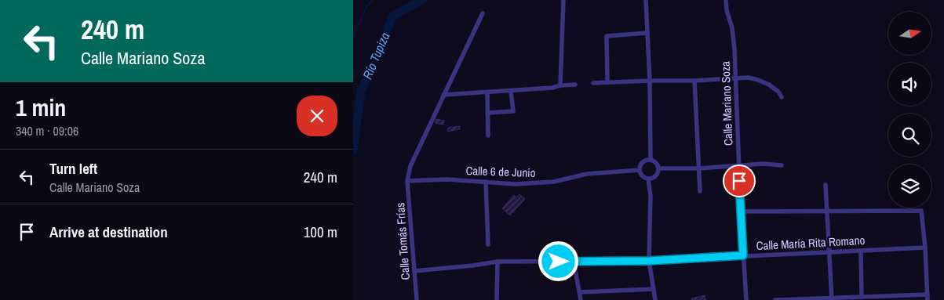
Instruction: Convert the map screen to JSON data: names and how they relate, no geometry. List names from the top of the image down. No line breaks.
{"streets":{"street":["Calle Mariano Soza","Calle 6 de Junio","Calle Tomás Frías","Calle María Rita Romano"]},"crossings":[["Calle Mariano Soza","Calle María Rita Romano"],["Calle 6 de Junio","Calle Tomás Frías"],["Calle Tomás Frías","Calle María Rita Romano"]],"water":["Río Tupiza"],"north":"right","page":{"turn":["240 m","Calle Mariano Soza"],"heading":["1 min","340 m · 09:06"],"list":[{"name":"Turn left","note":"Calle Mariano Soza","value":"240 m"},{"name":"Arrive at destination","value":"100 m"}]}}
